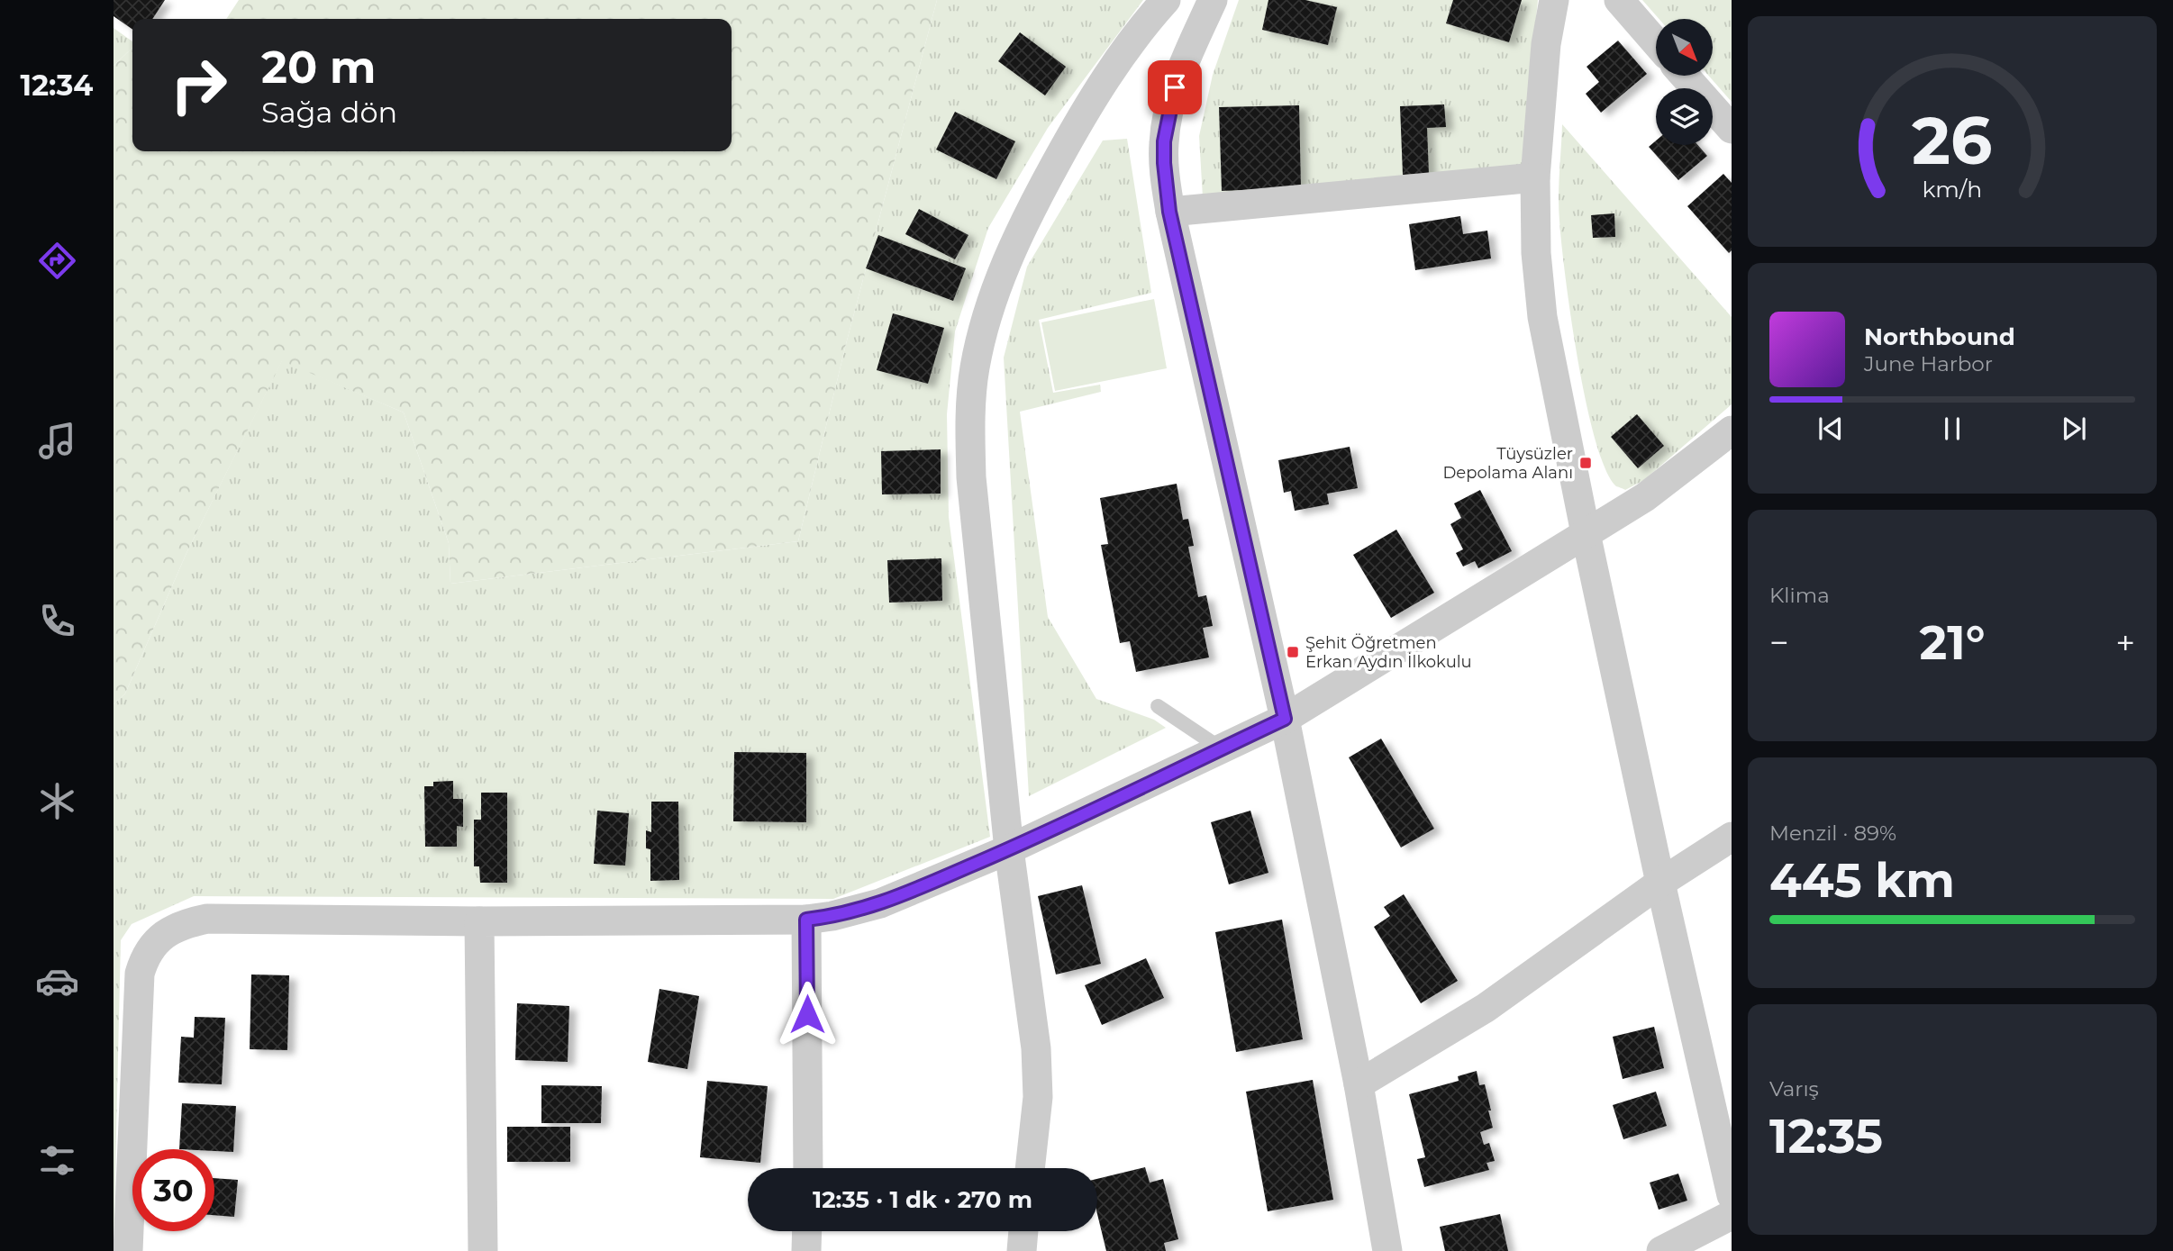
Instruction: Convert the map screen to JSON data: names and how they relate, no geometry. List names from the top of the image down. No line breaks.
{"places":{"transit":["Tüysüzler Depolama Alanı","Şehit Öğretmen Erkan Aydın İlkokulu"]},"north":"bottom right","page":{"tabs":"12:34","turn":["20 m","Sağa dön"],"song":["Northbound","June Harbor"],"tile":["Klima",["Menzil · 89%","445 km"],["Varış","12:35"]],"heat":["−","21°","+"],"limit":"30","trip":"12:35 · 1 dk · 270 m","gauge":["26","km/h"]}}
